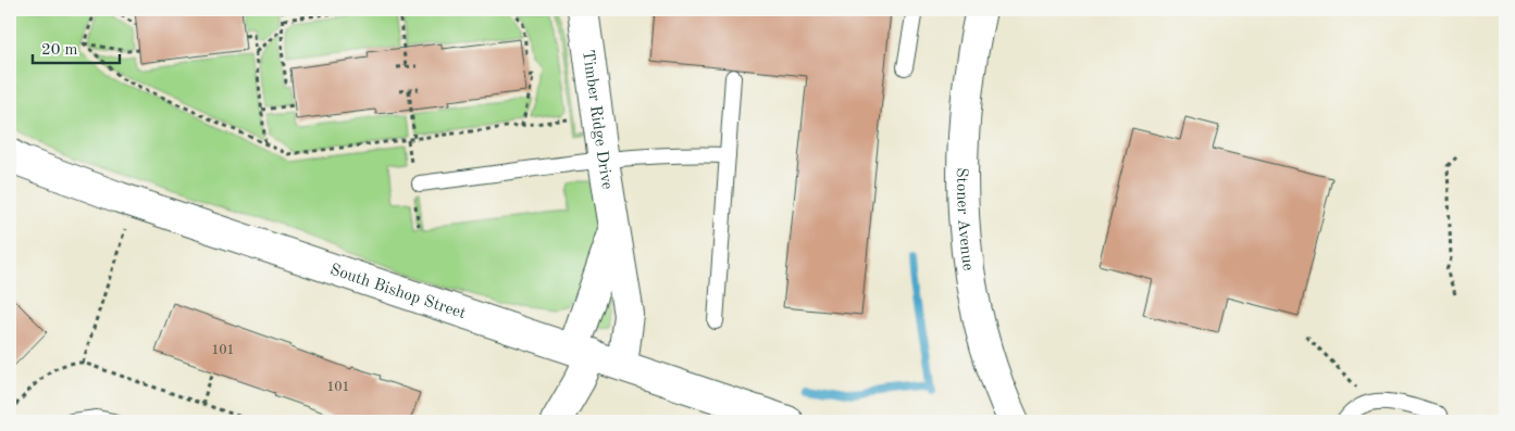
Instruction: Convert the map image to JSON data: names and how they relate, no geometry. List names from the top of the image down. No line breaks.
{"streets":{"street":["Timber Ridge Drive","Stoner Avenue","South Bishop Street"]},"crossings":[["Timber Ridge Drive","South Bishop Street"]],"house_numbers":["101","101"],"scale_bar":"20 m"}
